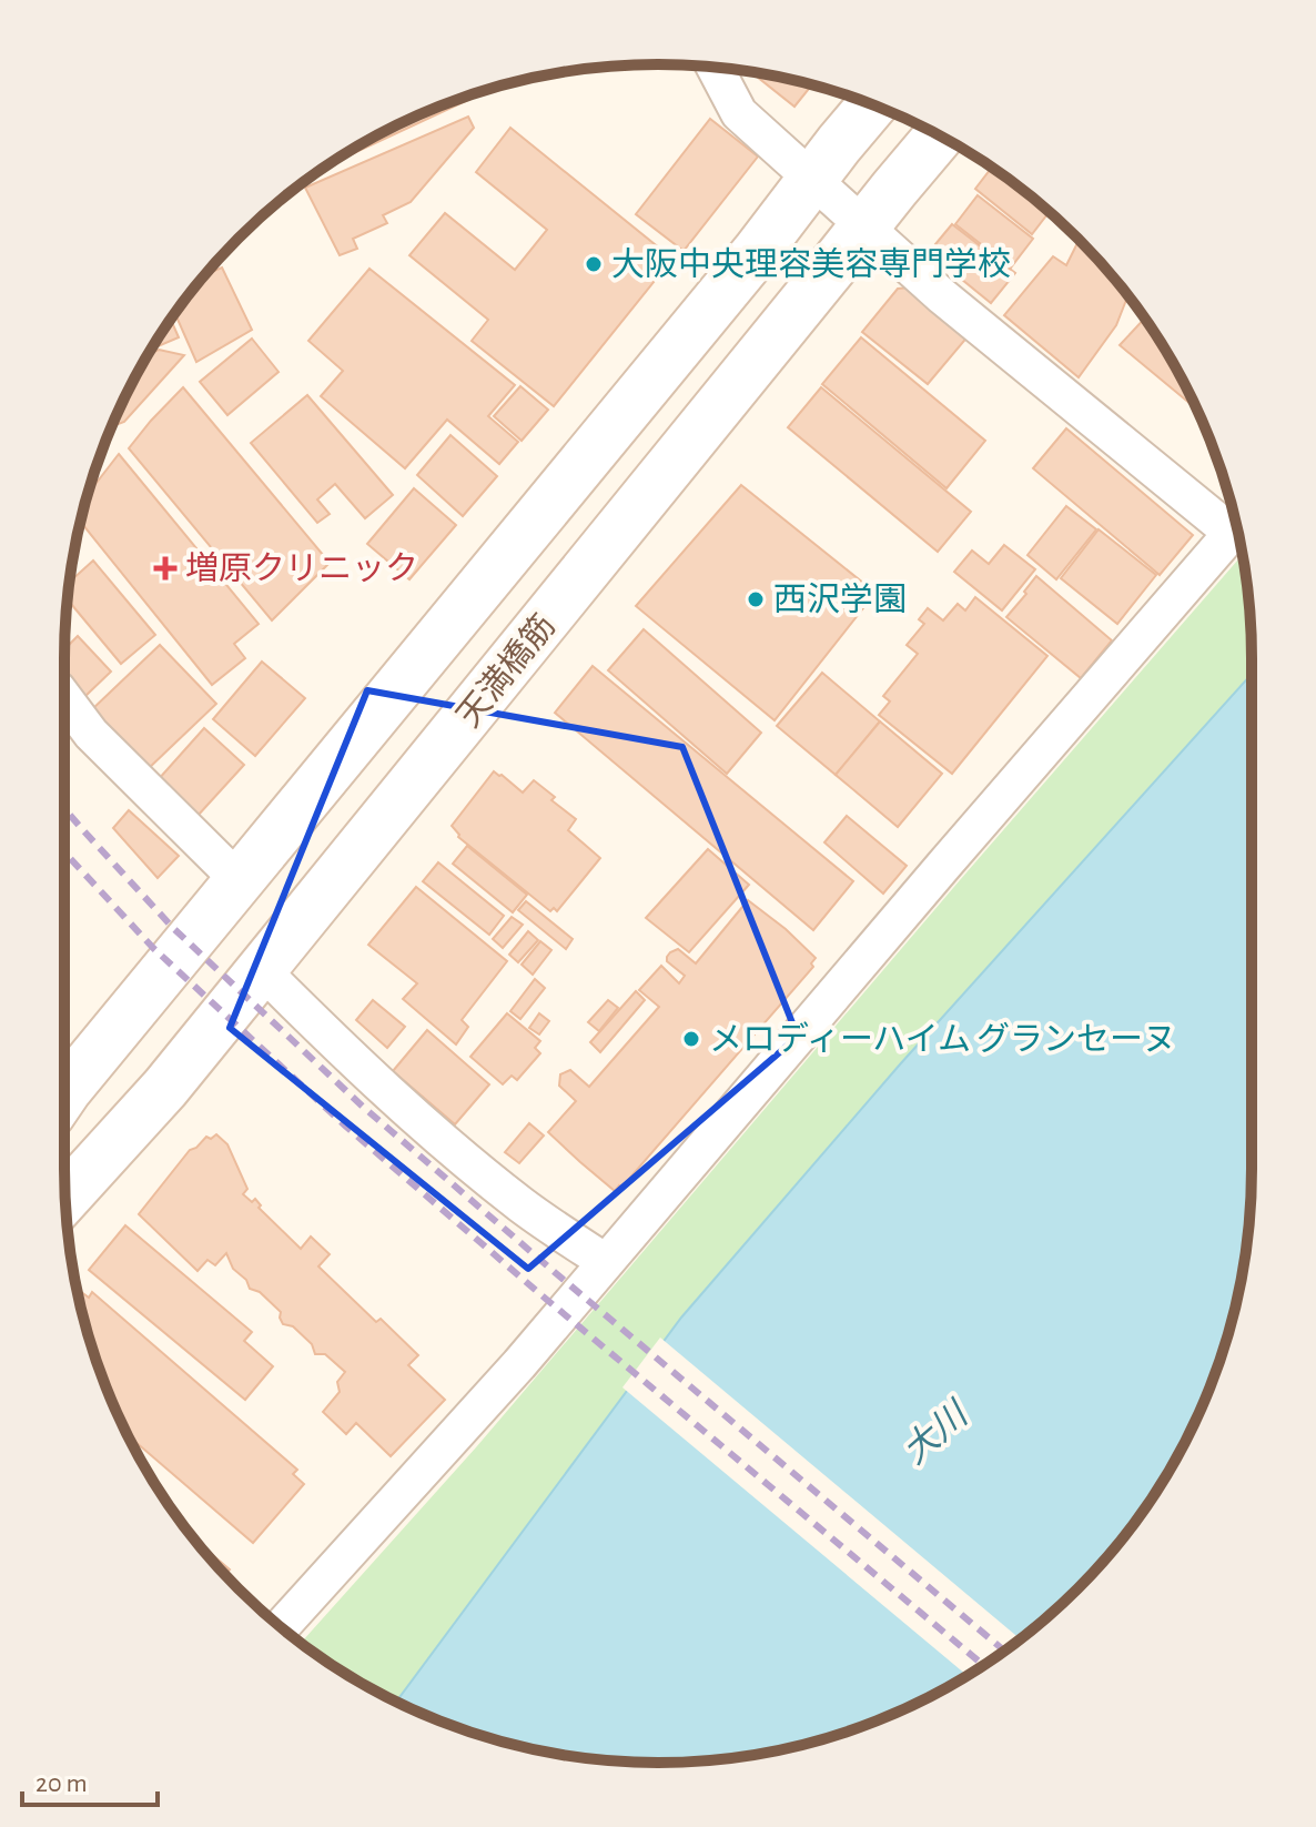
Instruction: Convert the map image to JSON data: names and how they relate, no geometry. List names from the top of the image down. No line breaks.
{"streets":{"street":["天満橋筋"]},"water":["大川"],"places":{"other":["大阪中央理容美容専門学校","西沢学園","メロディーハイム グランセーヌ"],"health":["増原クリニック"]},"scale_bar":"20 m"}
